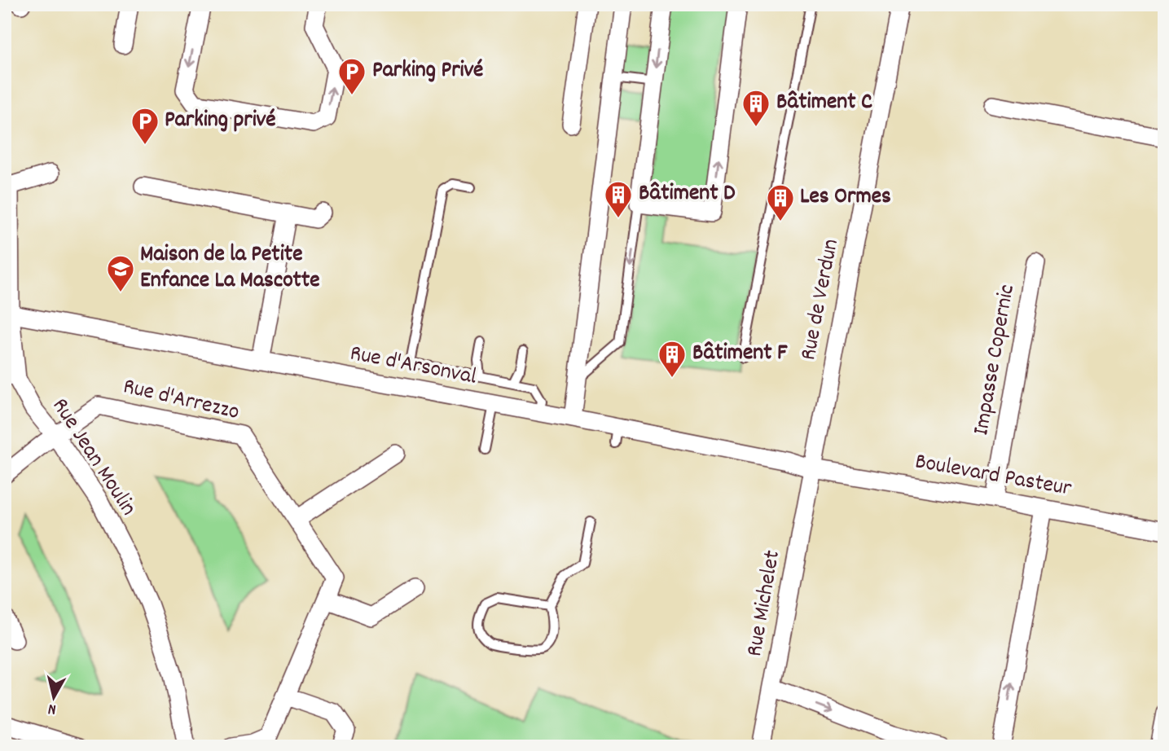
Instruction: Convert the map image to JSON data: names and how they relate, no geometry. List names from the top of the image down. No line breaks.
{"streets":{"street":["Rue de Verdun","Impasse Copernic","Rue d'Arsonval","Rue d'Arrezzo","Rue Jean Moulin","Boulevard Pasteur","Rue Michelet"]},"crossings":[["Rue de Verdun","Rue d'Arsonval"],["Rue de Verdun","Boulevard Pasteur"],["Rue de Verdun","Rue Michelet"],["Impasse Copernic","Boulevard Pasteur"],["Rue d'Arsonval","Rue Jean Moulin"],["Rue d'Arsonval","Boulevard Pasteur"],["Rue d'Arsonval","Rue Michelet"],["Rue d'Arrezzo","Rue Jean Moulin"],["Boulevard Pasteur","Rue Michelet"]],"places":{"parking":["Parking Privé","Parking privé"],"building":["Bâtiment C","Bâtiment D","Les Ormes","Bâtiment F"],"school or university":["Maison de la Petite Enfance La Mascotte"]},"north":"bottom"}
